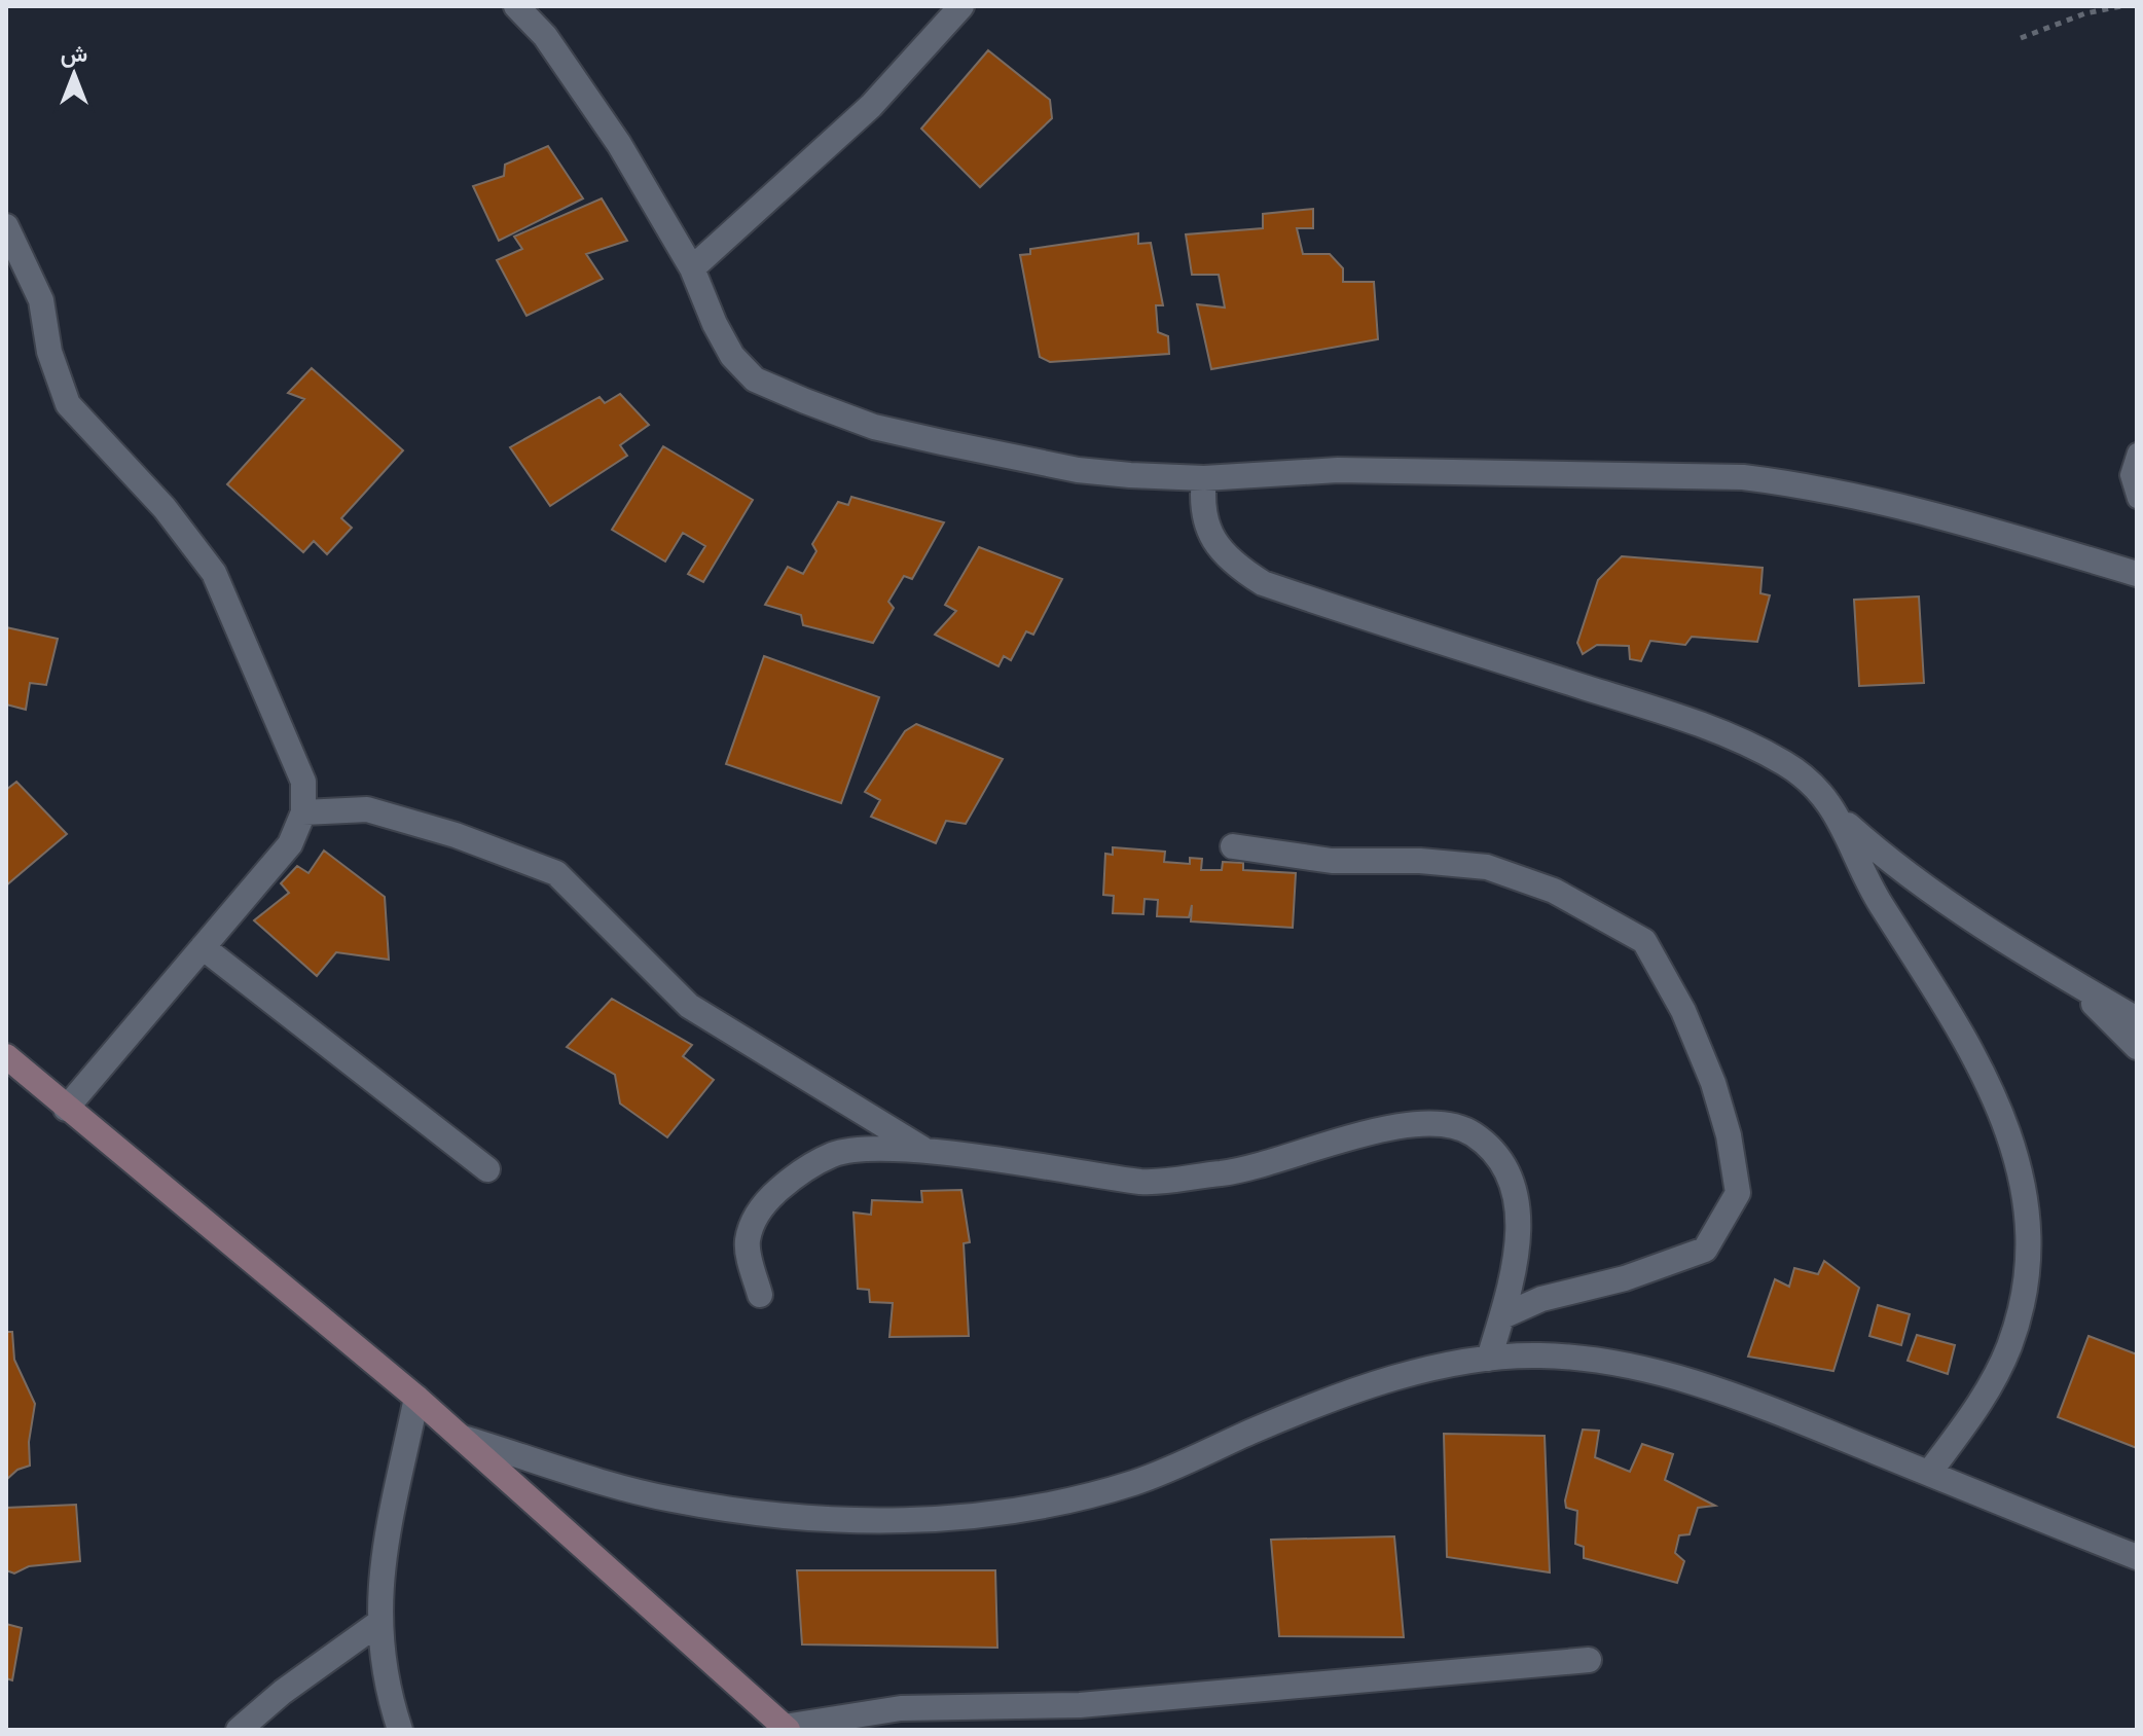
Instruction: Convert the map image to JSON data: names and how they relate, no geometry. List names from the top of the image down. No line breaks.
{"north":"top"}
